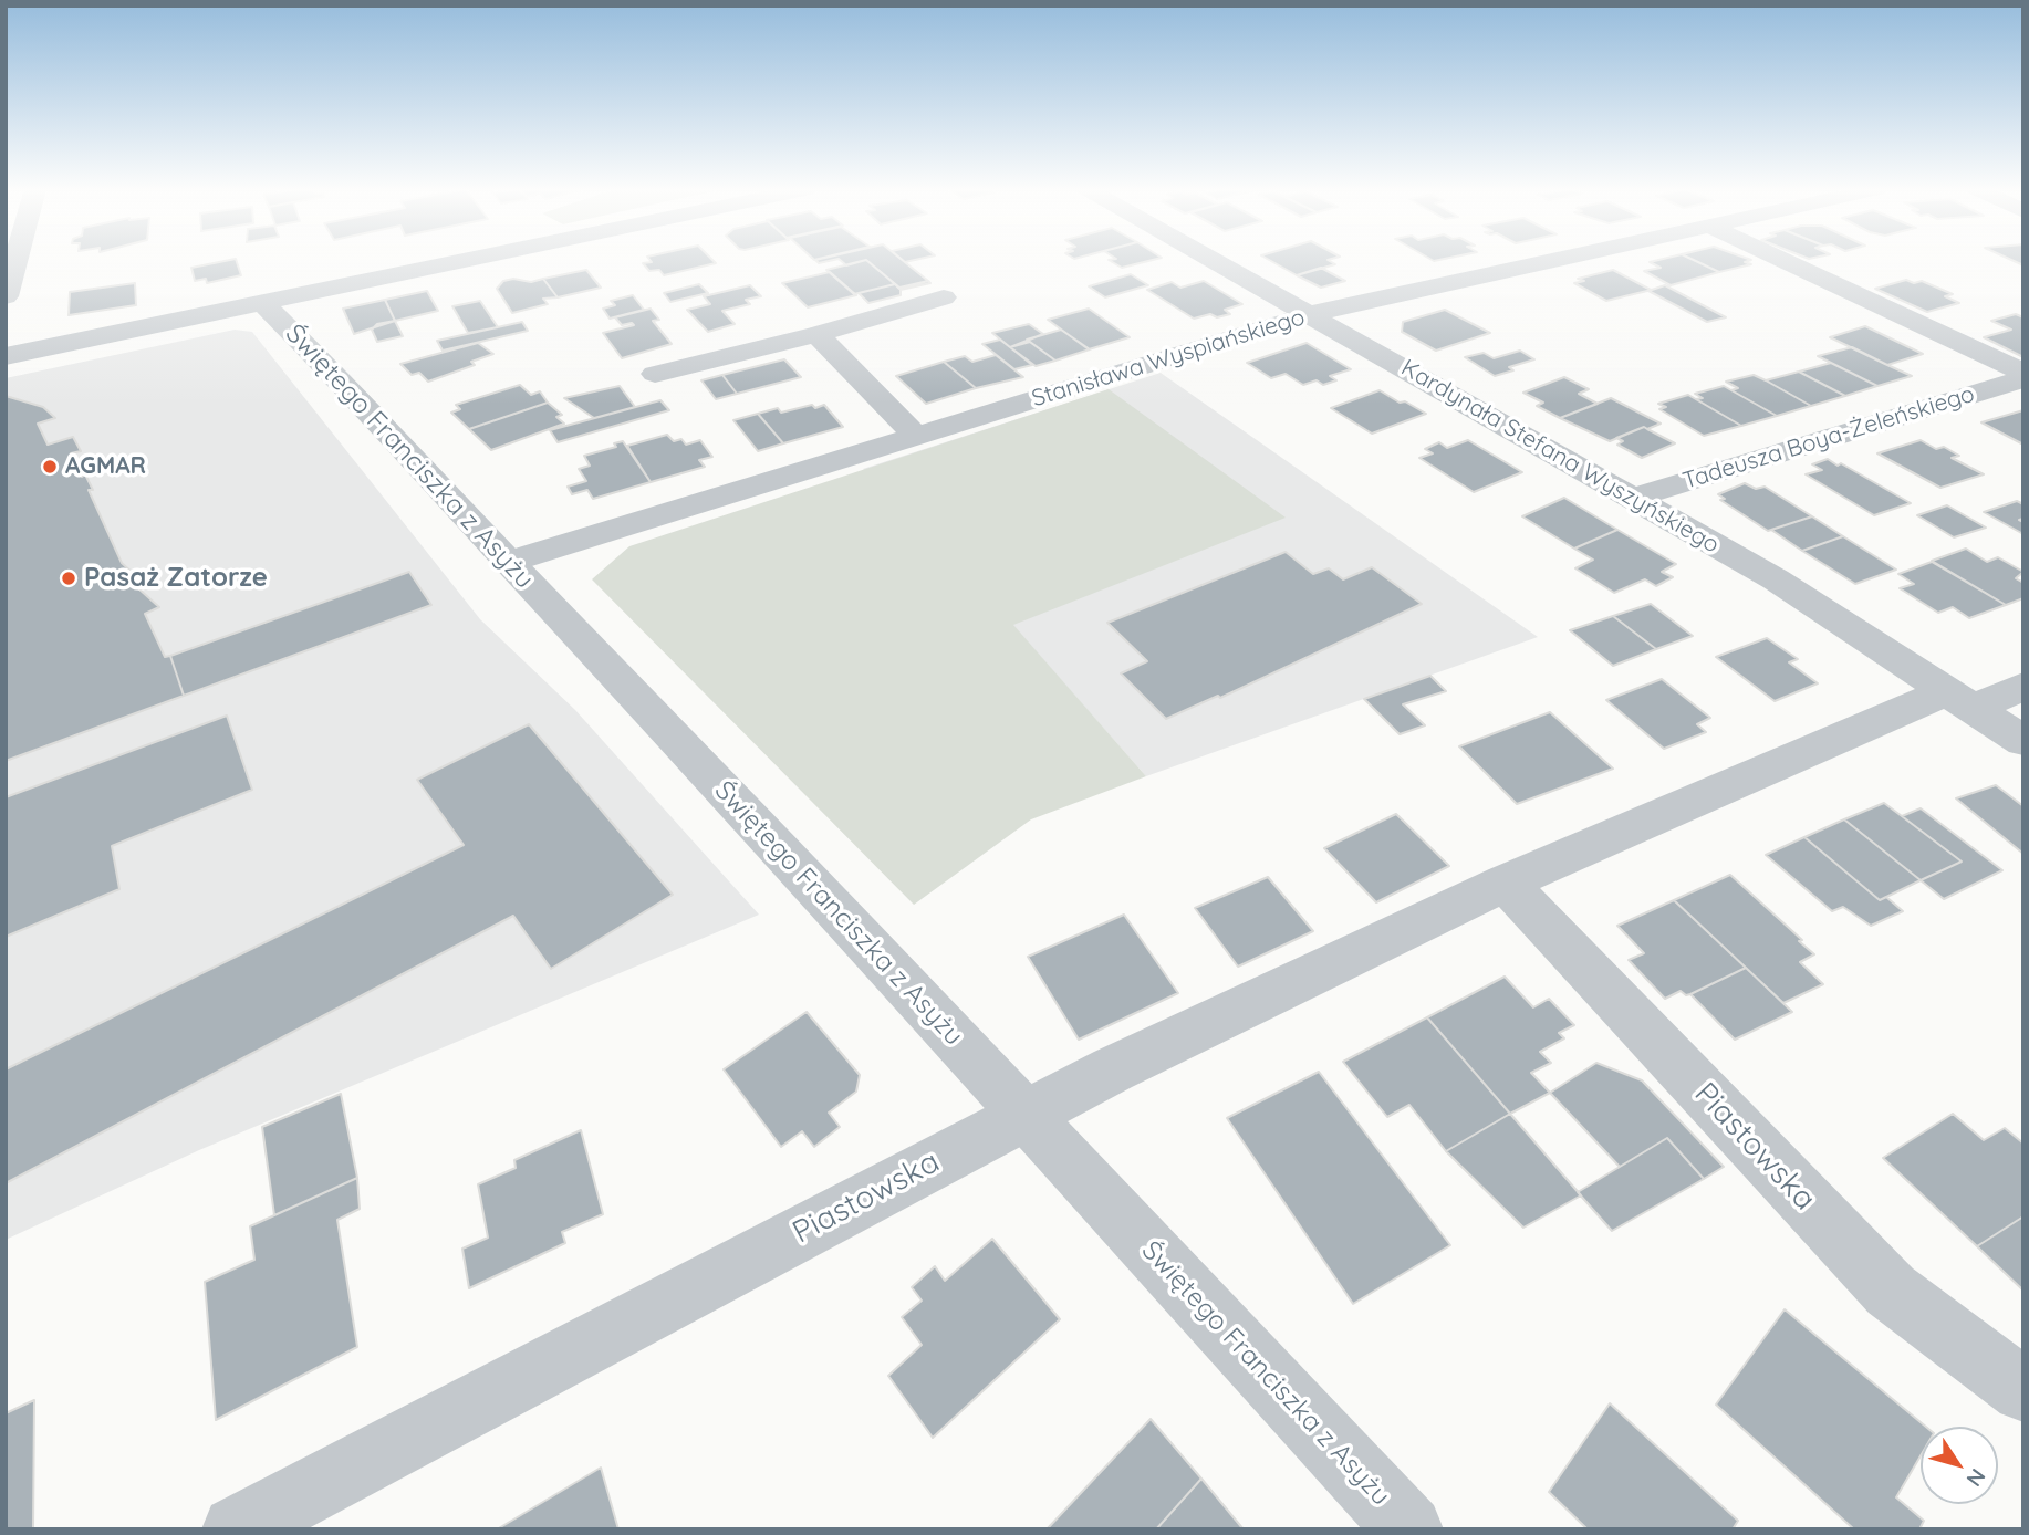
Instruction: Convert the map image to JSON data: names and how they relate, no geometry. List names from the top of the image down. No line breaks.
{"streets":{"street":["Stanisława Wyspiańskiego","Tadeusza Boya-Żeleńskiego","Świętego Franciszka z Asyżu","Kardynała Stefana Wyszyńskiego","Piastowska"]},"crossings":[["Stanisława Wyspiańskiego","Świętego Franciszka z Asyżu"],["Stanisława Wyspiańskiego","Kardynała Stefana Wyszyńskiego"],["Tadeusza Boya-Żeleńskiego","Kardynała Stefana Wyszyńskiego"],["Świętego Franciszka z Asyżu","Piastowska"],["Kardynała Stefana Wyszyńskiego","Piastowska"]],"places":["AGMAR","Pasaż Zatorze"],"north":"bottom right"}
